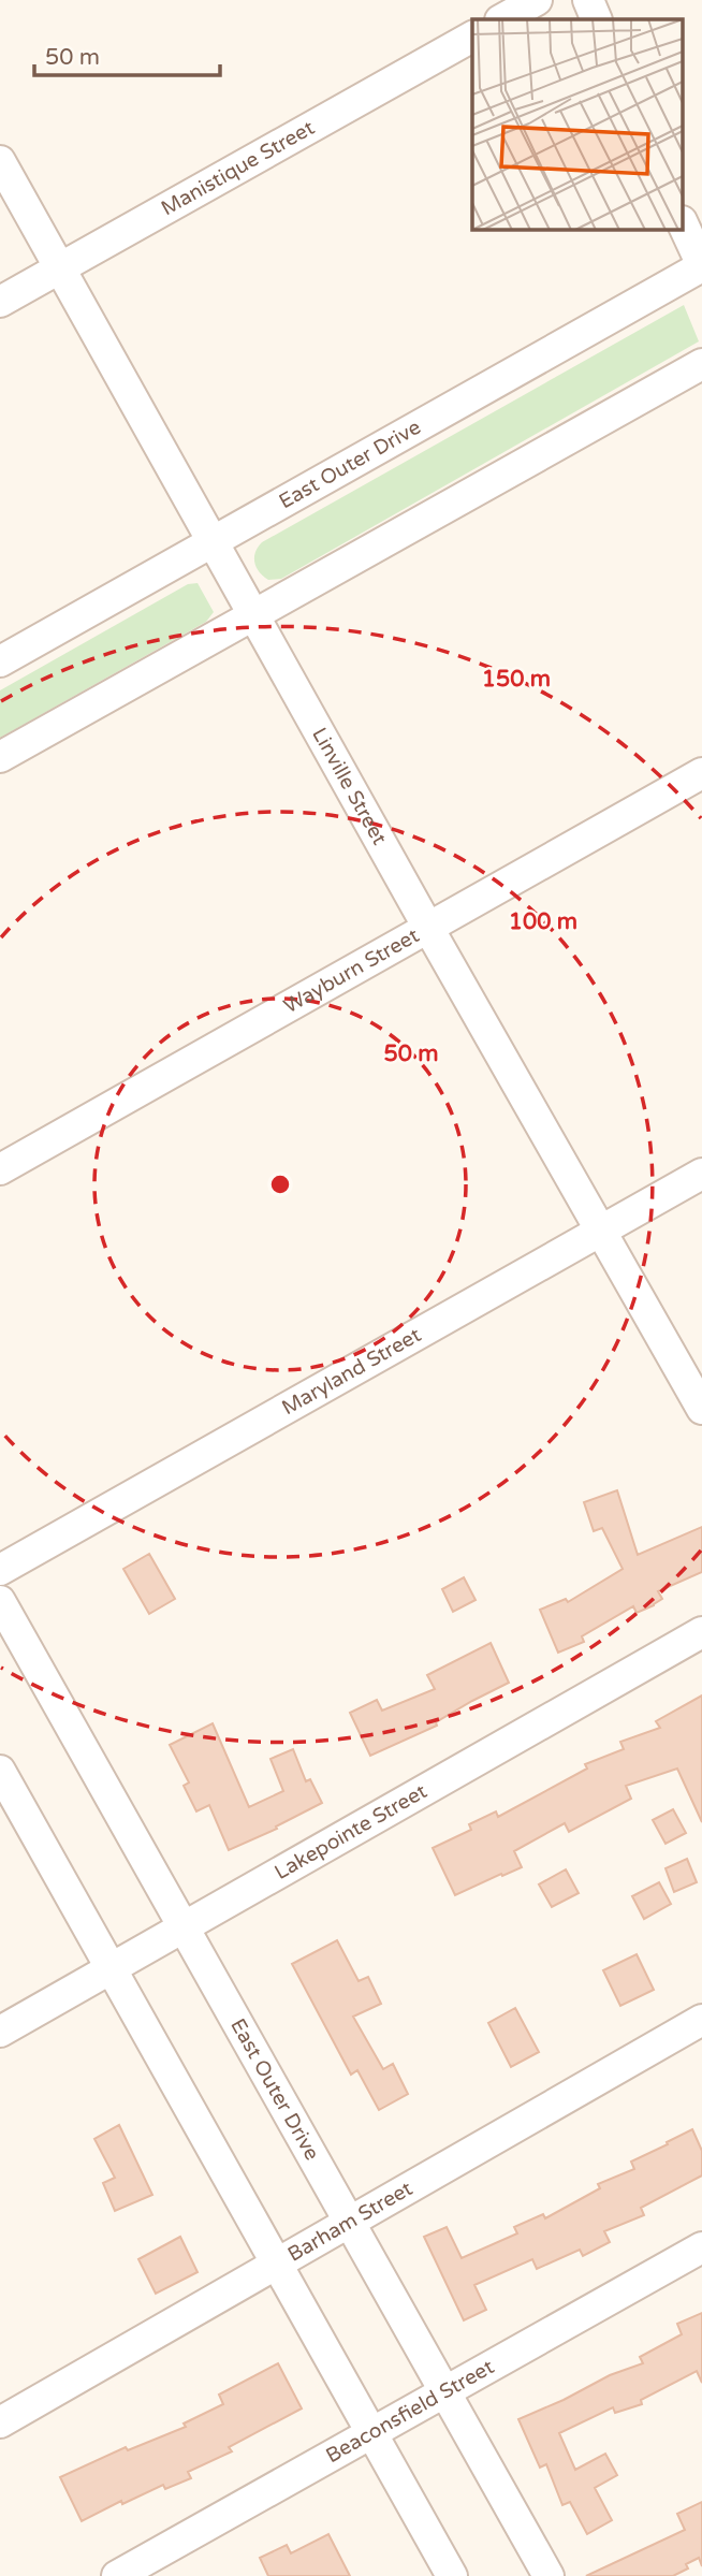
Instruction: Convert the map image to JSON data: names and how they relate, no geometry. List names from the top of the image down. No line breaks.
{"streets":{"street":["Manistique Street","East Outer Drive","Linville Street","Wayburn Street","Maryland Street","Lakepointe Street","Barham Street","Beaconsfield Street"]},"crossings":[["Manistique Street","Linville Street"],["East Outer Drive","Linville Street"],["East Outer Drive","Lakepointe Street"],["East Outer Drive","Barham Street"],["East Outer Drive","Beaconsfield Street"],["Linville Street","Wayburn Street"],["Linville Street","Maryland Street"]],"scale_bar":"50 m","rings":["150 m","100 m","50 m"]}
